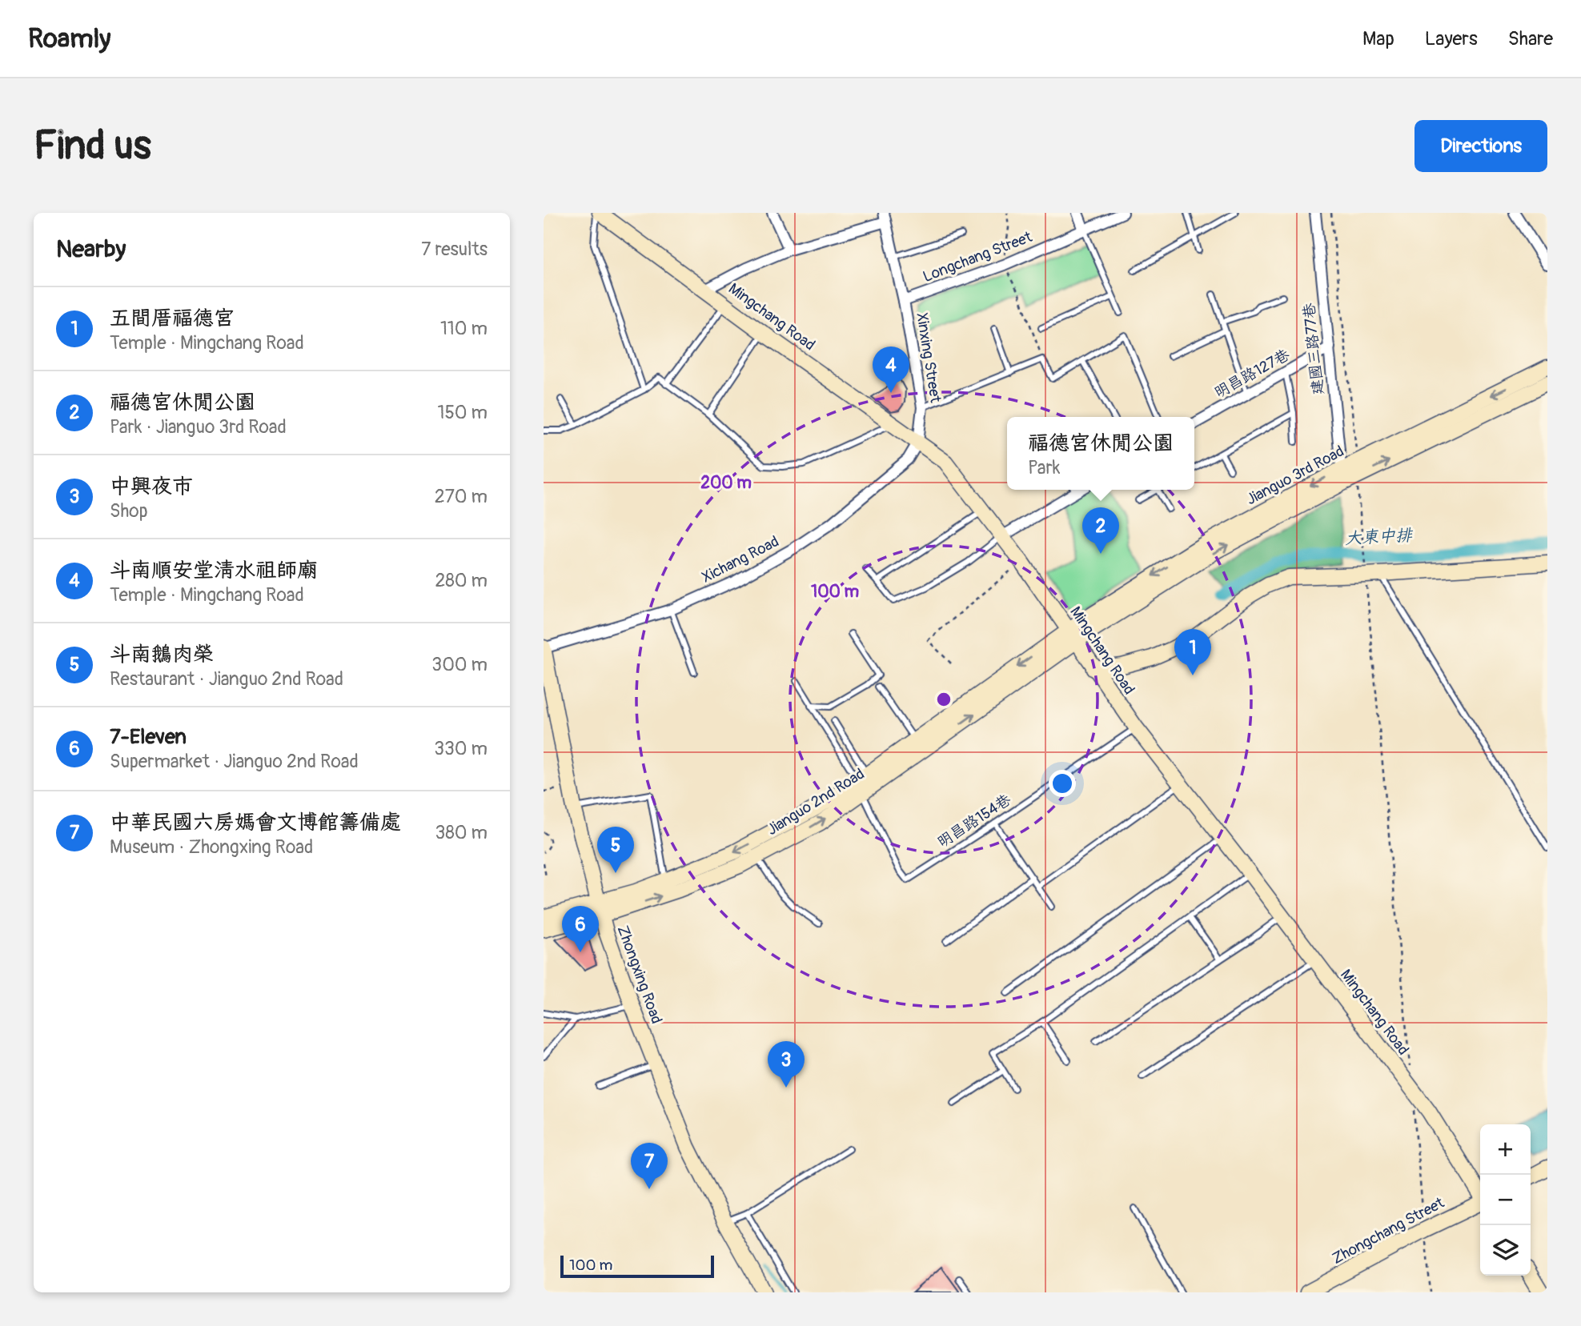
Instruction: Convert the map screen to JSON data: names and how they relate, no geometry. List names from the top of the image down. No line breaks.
{"streets":{"street":["Longchang Street","Mingchang Road","建國三路77巷","Xinxing Street","明昌路127巷","Jianguo 3rd Road","Xichang Road","Jianguo 2nd Road","Zhongxing Road","Zhongchang Street"],"lane":["明昌路154巷"]},"crossings":[["Longchang Street","Xinxing Street"],["Mingchang Road","Xinxing Street"],["Mingchang Road","Jianguo 3rd Road"],["Mingchang Road","Xichang Road"],["Mingchang Road","Jianguo 2nd Road"],["Mingchang Road","明昌路154巷"],["建國三路77巷","明昌路127巷"],["建國三路77巷","Jianguo 3rd Road"],["Xinxing Street","Xichang Road"],["Jianguo 3rd Road","Jianguo 2nd Road"],["Xichang Road","Zhongxing Road"],["Jianguo 2nd Road","明昌路154巷"],["Jianguo 2nd Road","Zhongxing Road"]],"water":["大東中排"],"scale_bar":"100 m","page":{"header":"Roamly","nav":["Map","Layers","Share"],"buttons":"Directions","title":"Find us","heading":["Nearby","7 results"],"list":[{"mark":"1","name":"五間厝福德宮","note":"Temple · Mingchang Road","value":"110 m"},{"mark":"2","name":"福德宮休閒公園","note":"Park · Jianguo 3rd Road","value":"150 m"},{"mark":"3","name":"中興夜市","note":"Shop","value":"270 m"},{"mark":"4","name":"斗南順安堂清水祖師廟","note":"Temple · Mingchang Road","value":"280 m"},{"mark":"5","name":"斗南鵝肉榮","note":"Restaurant · Jianguo 2nd Road","value":"300 m"},{"mark":"6","name":"7-Eleven","note":"Supermarket · Jianguo 2nd Road","value":"330 m"},{"mark":"7","name":"中華民國六房媽會文博館籌備處","note":"Museum · Zhongxing Road","value":"380 m"}],"pins":["4","2","1","5","6","3","7"],"popup":["福德宮休閒公園","Park"],"map_buttons":["+","−"],"scale":"100 m"},"rings":["200 m","100 m"]}
